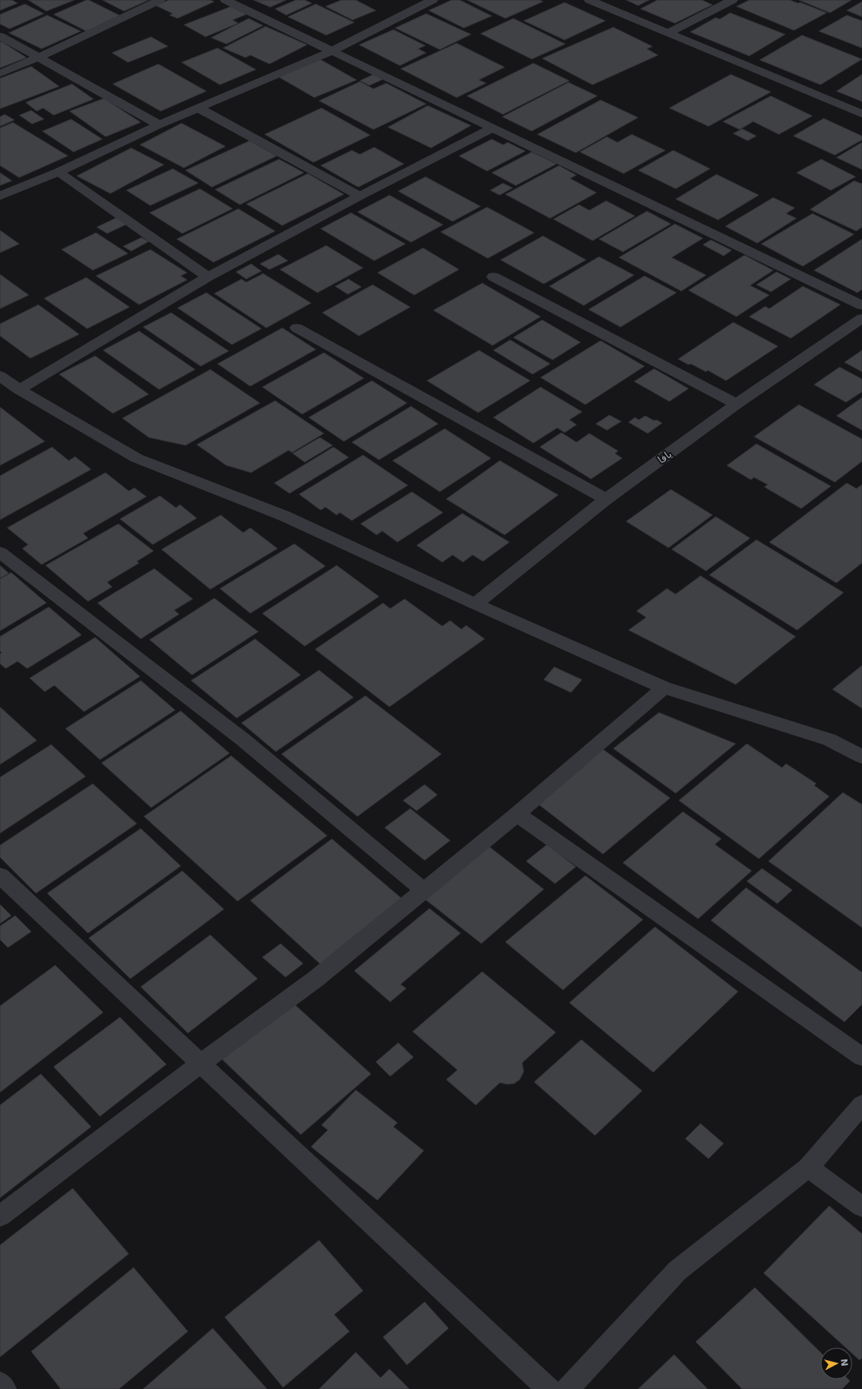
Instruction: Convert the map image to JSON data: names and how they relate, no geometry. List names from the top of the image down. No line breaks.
{"streets":{"street":["يافا"]},"north":"right"}
